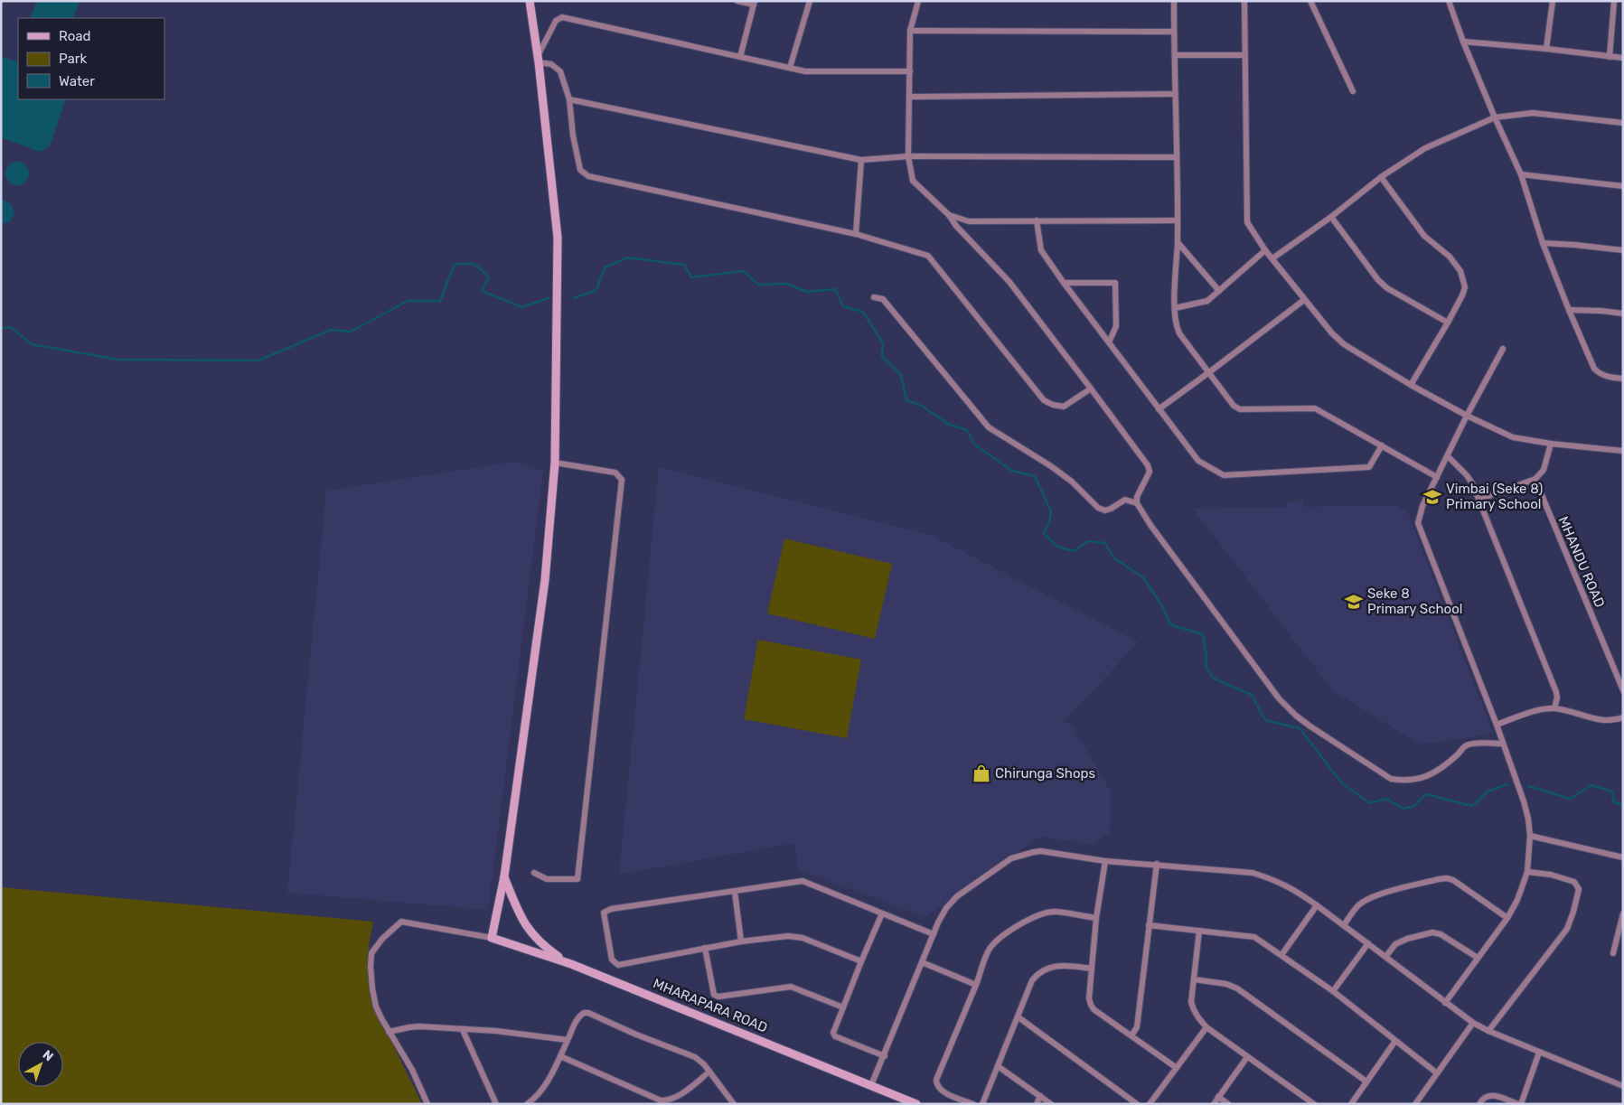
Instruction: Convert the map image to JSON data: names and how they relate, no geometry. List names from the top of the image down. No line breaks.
{"streets":{"main road":["MHARAPARA ROAD"],"street":["MHANDU ROAD"]},"places":{"school or university":["Vimbai (Seke 8) Primary School","Seke 8 Primary School"],"shop":["Chirunga Shops"]},"legend":["Road","Park","Water"],"north":"top right"}
